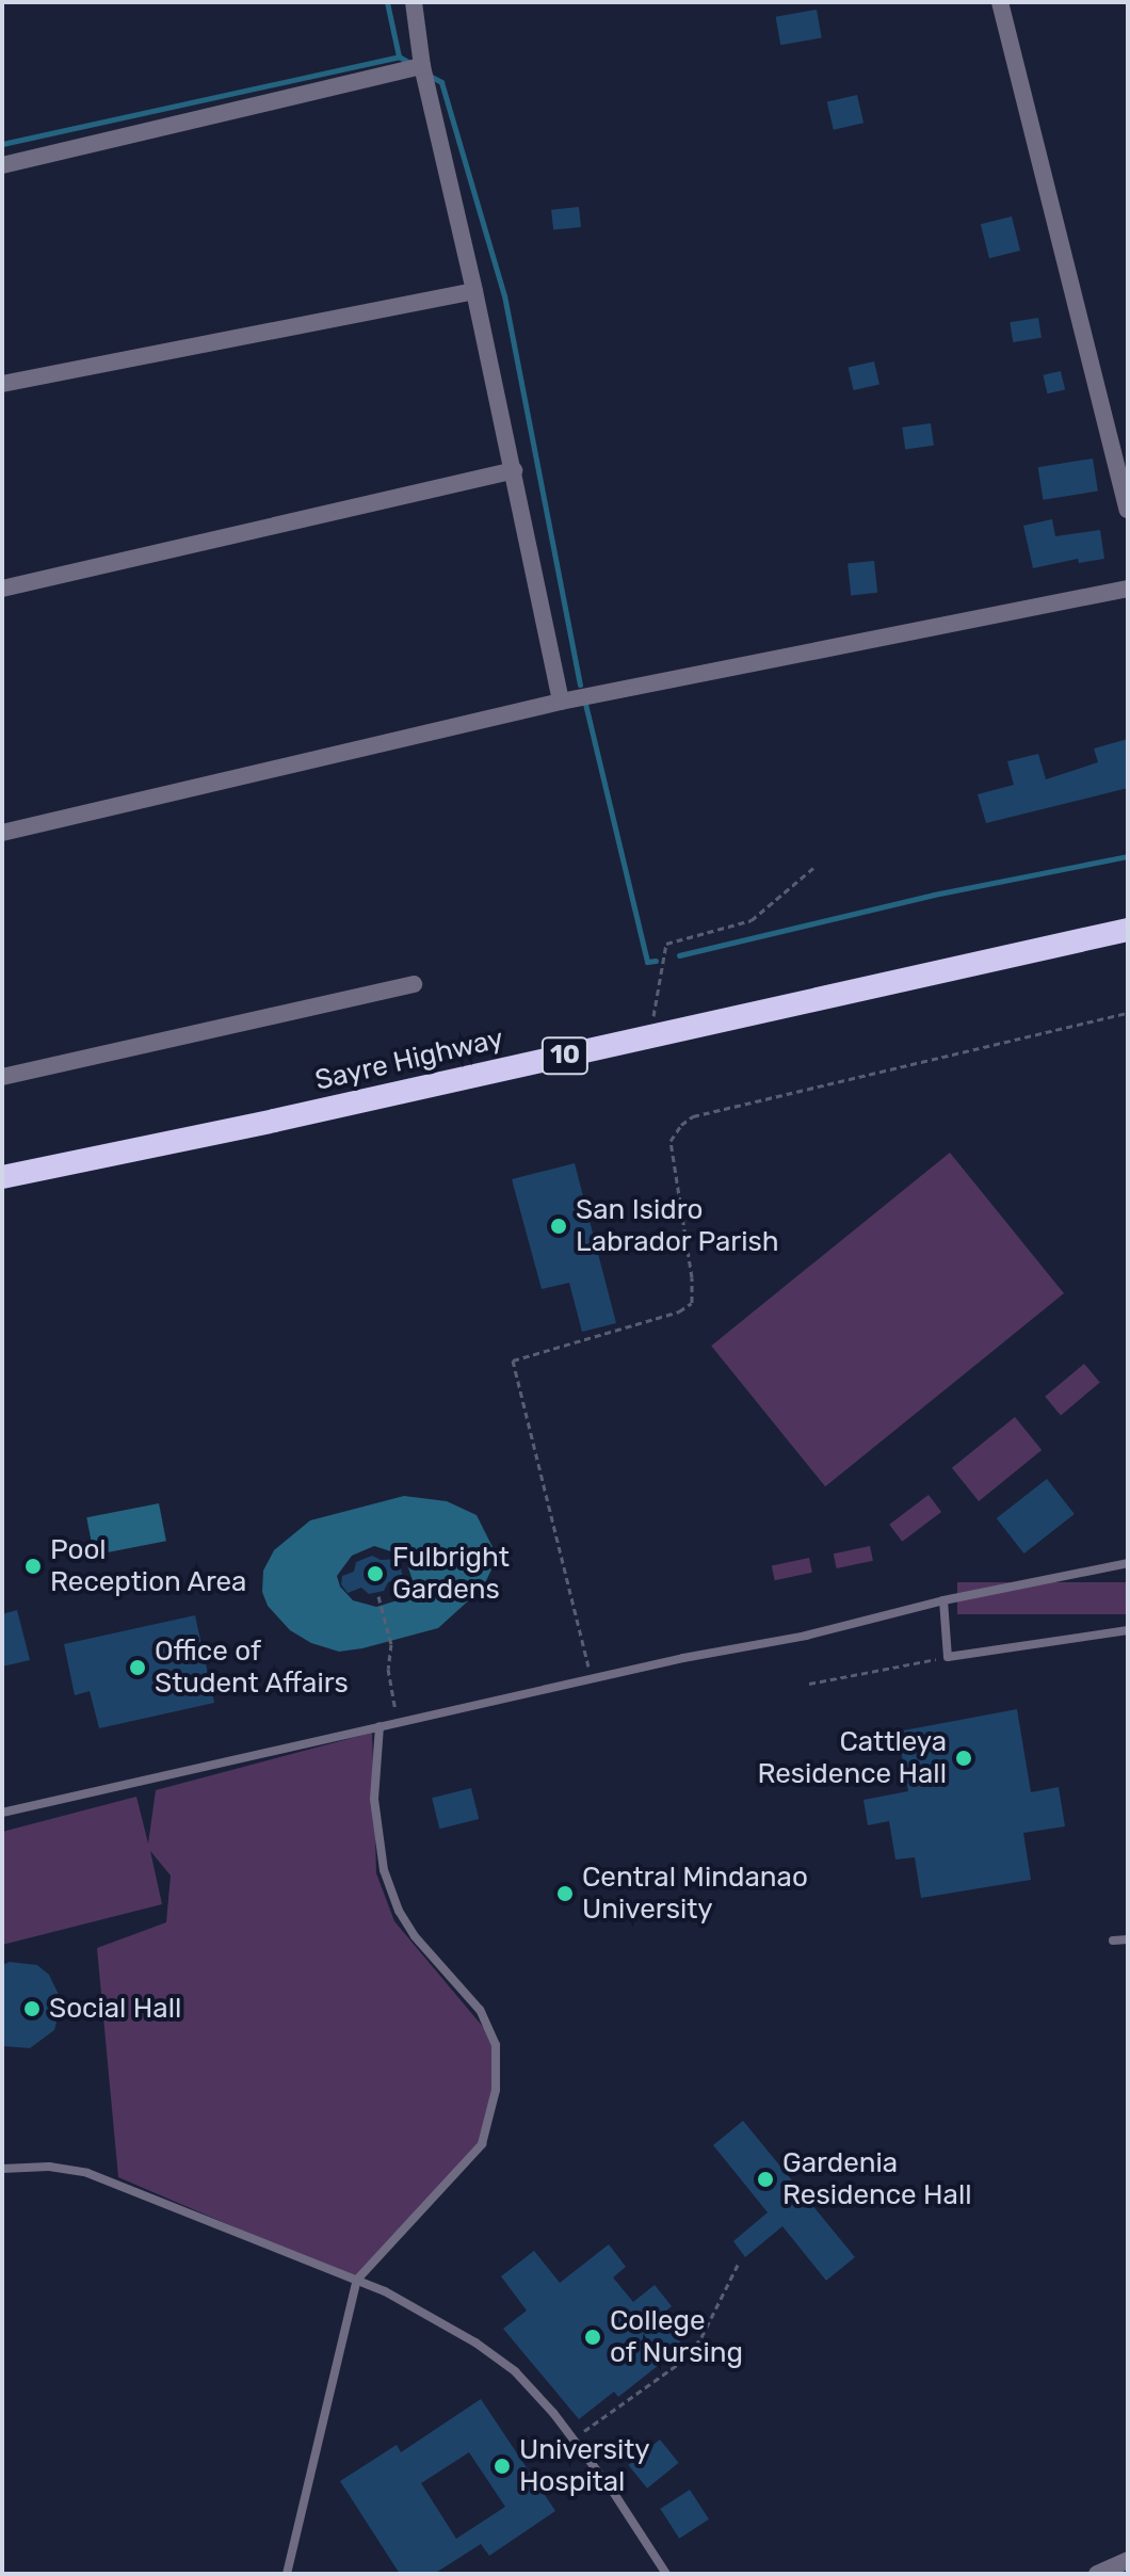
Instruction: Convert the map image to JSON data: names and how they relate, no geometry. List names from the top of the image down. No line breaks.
{"streets":{"highway":["10","Sayre Highway"]},"places":["San Isidro Labrador Parish","Pool Reception Area","Fulbright Gardens","Office of Student Affairs","Cattleya Residence Hall","Central Mindanao University","Social Hall","Gardenia Residence Hall","College of Nursing","University Hospital"]}
